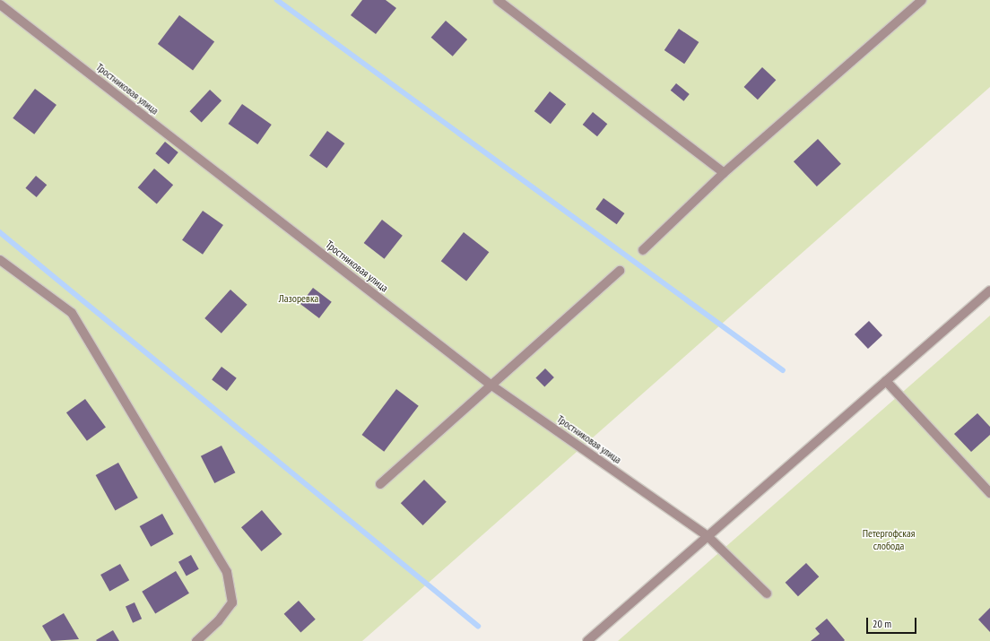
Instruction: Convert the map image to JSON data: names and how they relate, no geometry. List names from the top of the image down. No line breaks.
{"streets":{"street":["Тростниковая улица"]},"parks":["Лазоревка","Петергофская слобода"],"scale_bar":"20 m"}
